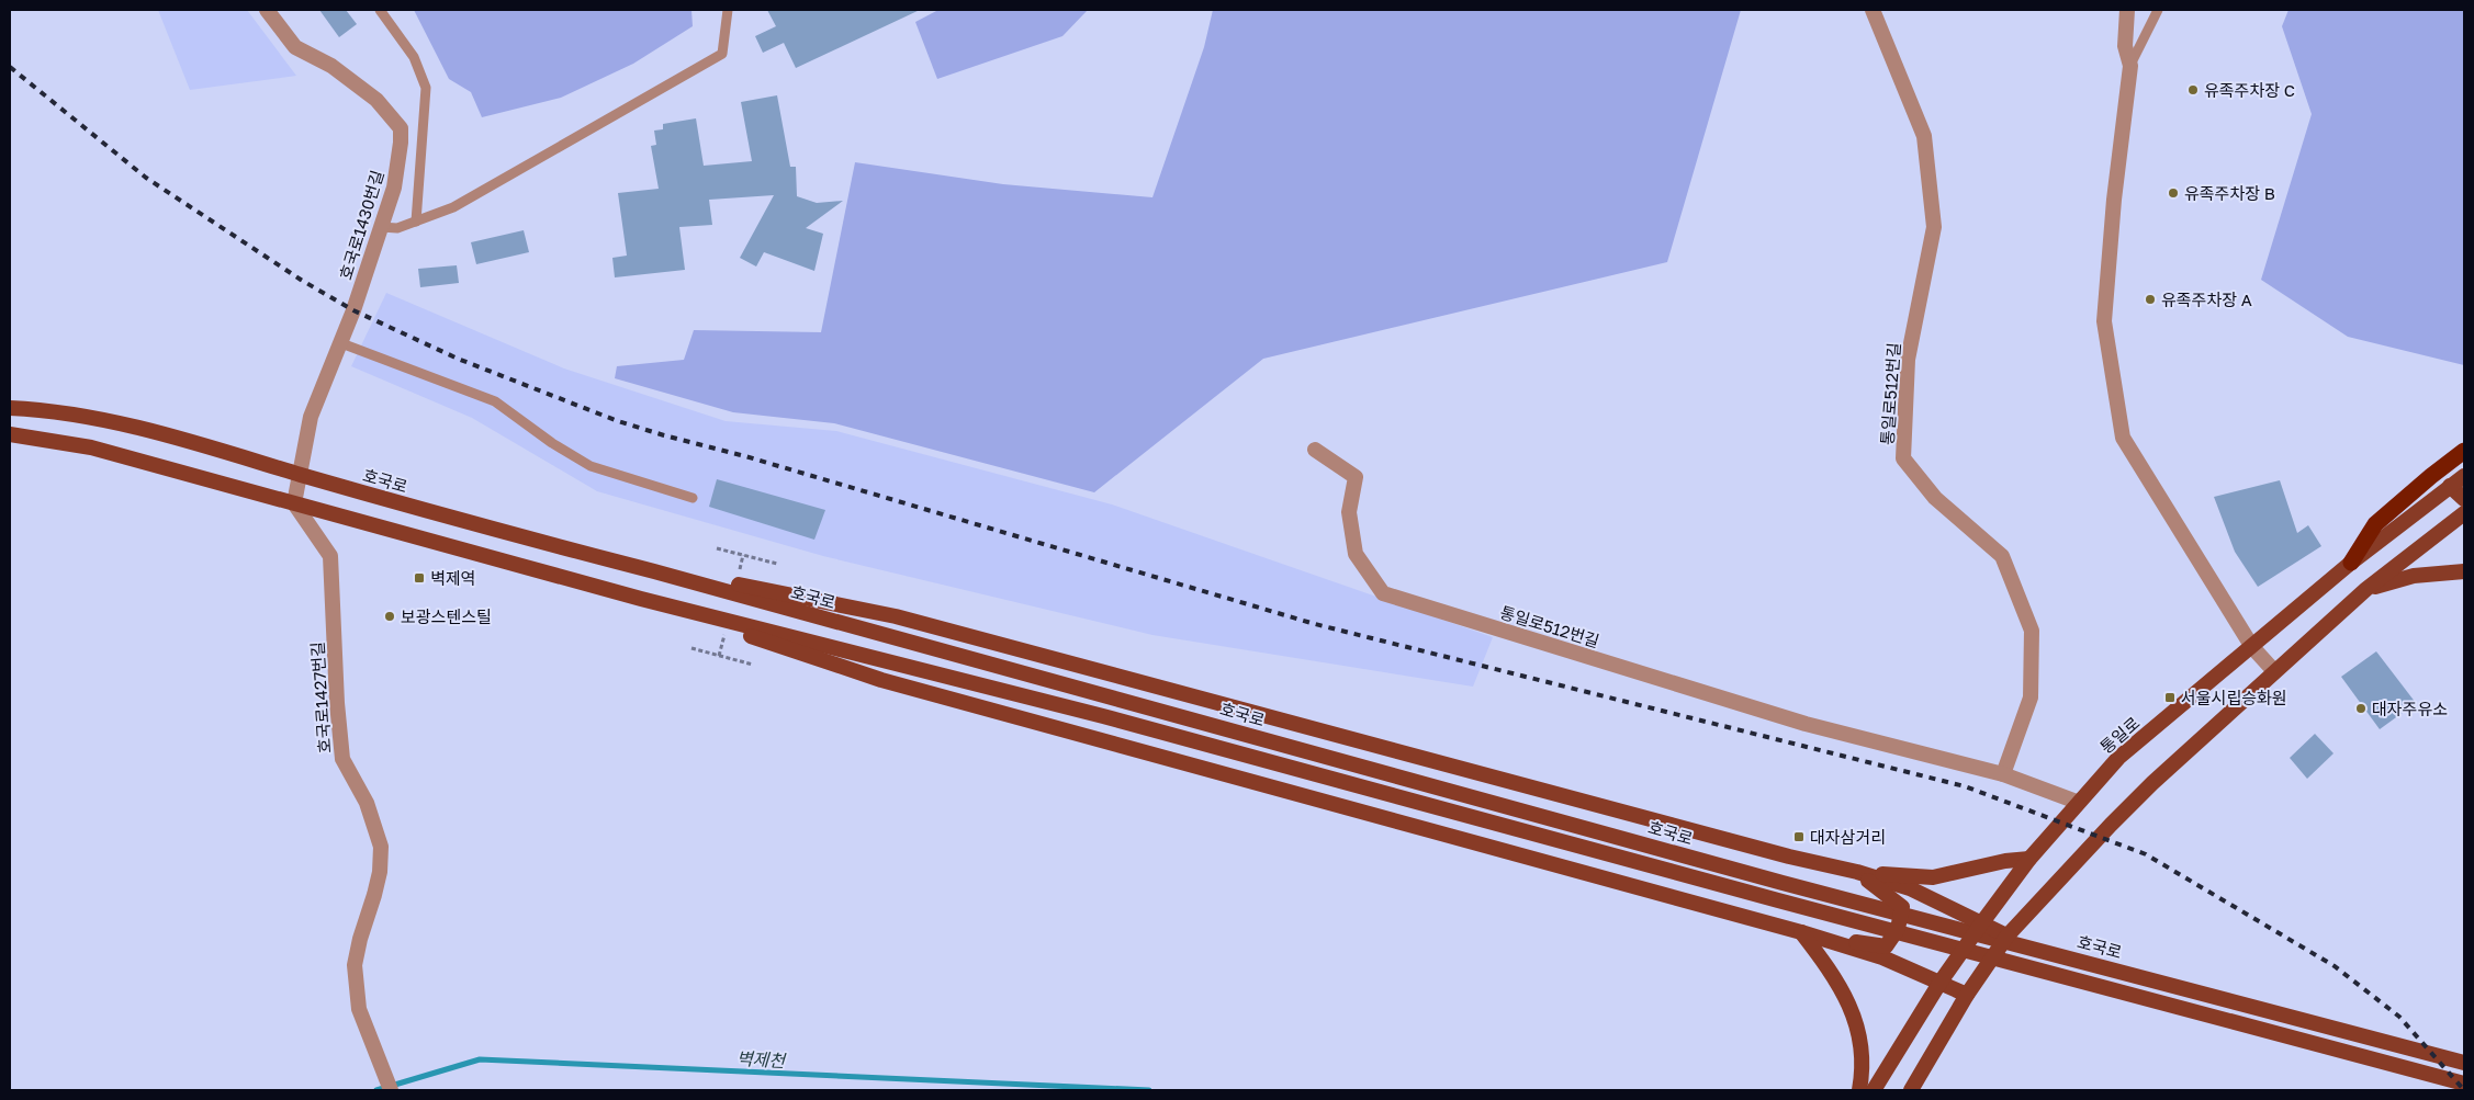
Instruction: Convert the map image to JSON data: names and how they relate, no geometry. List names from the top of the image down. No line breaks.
{"streets":{"main road":["호국로","통일로"],"street":["호국로1430번길","통일로512번길","호국로1427번길"]},"crossings":[["호국로1430번길","호국로"],["호국로1430번길","호국로1427번길"],["통일로512번길","통일로"]],"water":["벽제천"],"places":{"other":["유족주차장 C","유족주차장 B","유족주차장 A","보광스텐스틸","대자주유소"],"transit":["벽제역","서울시립승화원","대자삼거리"]}}
